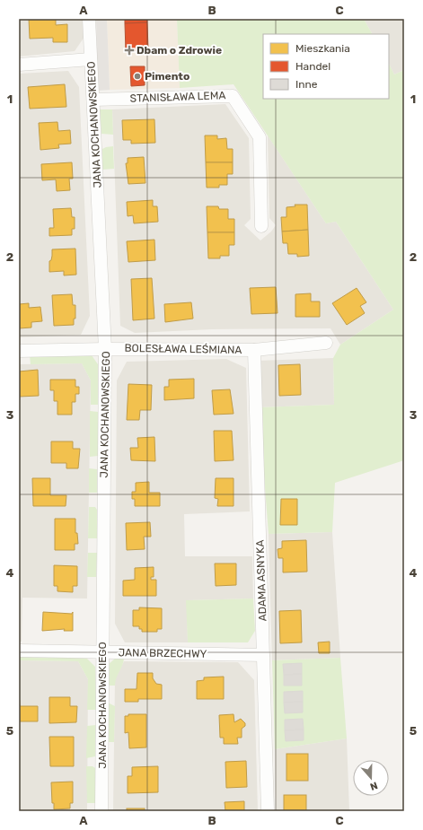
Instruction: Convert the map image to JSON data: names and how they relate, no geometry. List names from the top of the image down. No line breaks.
{"streets":{"street":["STANISŁAWA LEMA","JANA KOCHANOWSKIEGO","BOLESŁAWA LEŚMIANA","ADAMA ASNYKA","JANA BRZECHWY"]},"crossings":[["STANISŁAWA LEMA","JANA KOCHANOWSKIEGO"],["JANA KOCHANOWSKIEGO","BOLESŁAWA LEŚMIANA"],["JANA KOCHANOWSKIEGO","JANA BRZECHWY"],["BOLESŁAWA LEŚMIANA","ADAMA ASNYKA"],["ADAMA ASNYKA","JANA BRZECHWY"]],"places":{"health":["Dbam o Zdrowie"],"other":["Pimento"]},"legend":["Mieszkania","Handel","Inne"],"north":"bottom","grid":{"columns":["A","B","C"],"rows":["1","2","3","4","5"]}}
